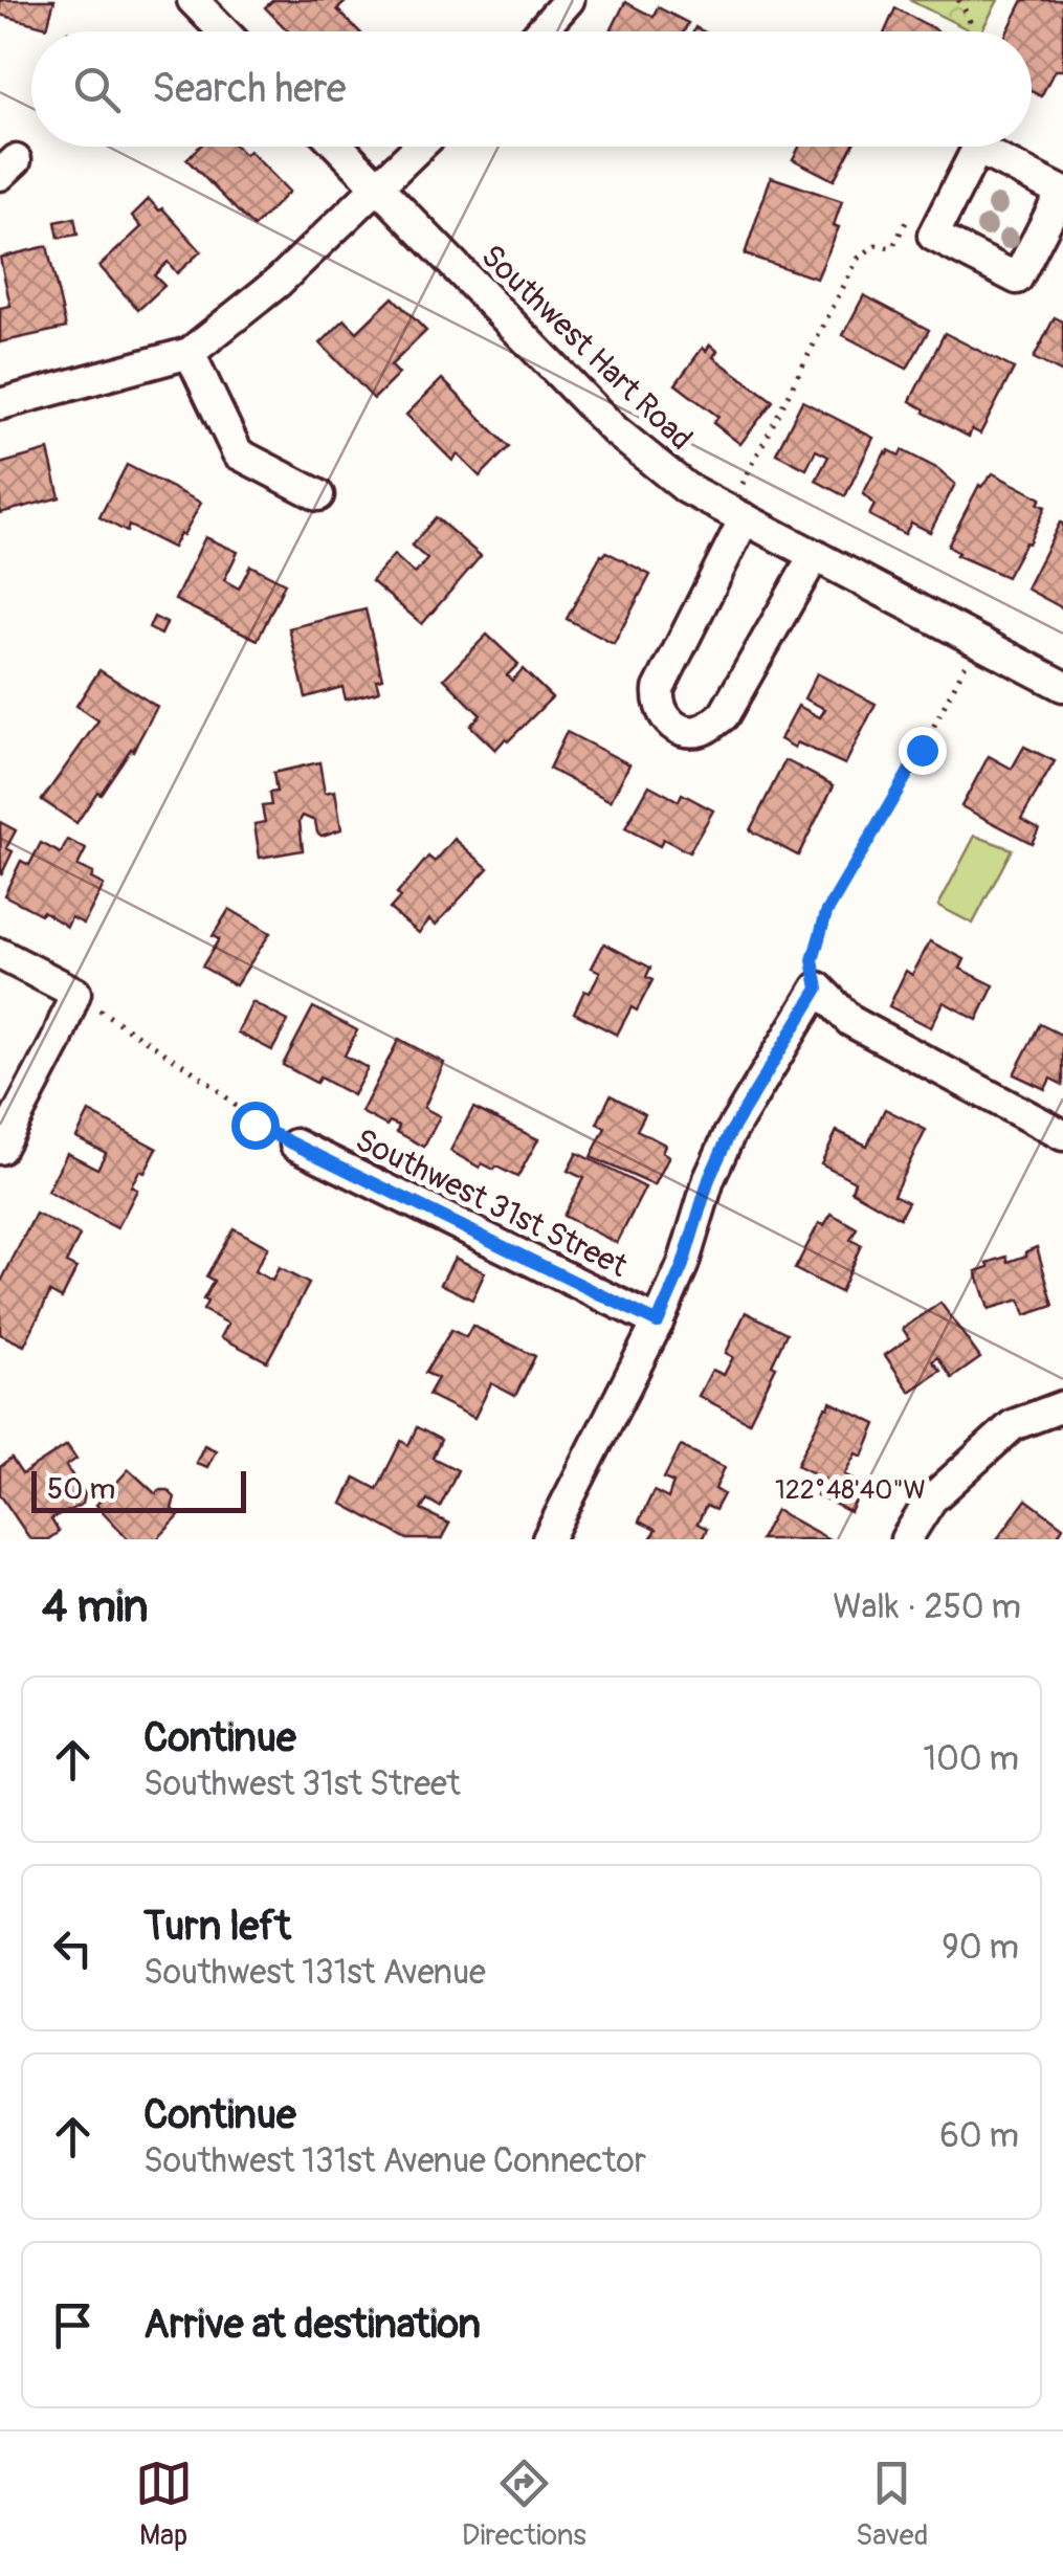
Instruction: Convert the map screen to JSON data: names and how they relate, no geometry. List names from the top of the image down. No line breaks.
{"streets":{"street":["Southwest Hart Road","Southwest 31st Street"]},"scale_bar":"50 m","page":{"search":"Search here","scale":"50 m","heading":["4 min","Walk · 250 m"],"list":[["Continue","Southwest 31st Street","100 m"],["Turn left","Southwest 131st Avenue","90 m"],["Continue","Southwest 131st Avenue Connector","60 m"],"Arrive at destination"],"nav":["Map","Directions","Saved"]},"coordinates":["122°48'40\"W"]}
